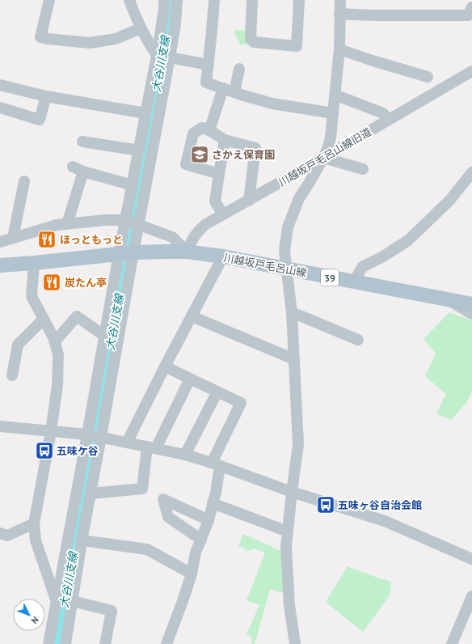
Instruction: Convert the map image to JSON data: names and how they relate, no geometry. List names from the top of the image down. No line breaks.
{"streets":{"main road":["川越坂戸毛呂山線","39"],"street":["川越坂戸毛呂山線旧道"]},"crossings":[["川越坂戸毛呂山線旧道","川越坂戸毛呂山線"],["川越坂戸毛呂山線","39"]],"water":["大谷川支線"],"places":{"school or university":["さかえ保育園"],"restaurant":["ほっともっと","炭たん亭"],"bus stop":["五味ケ谷","五味ヶ谷自治会館"]},"north":"bottom right"}
